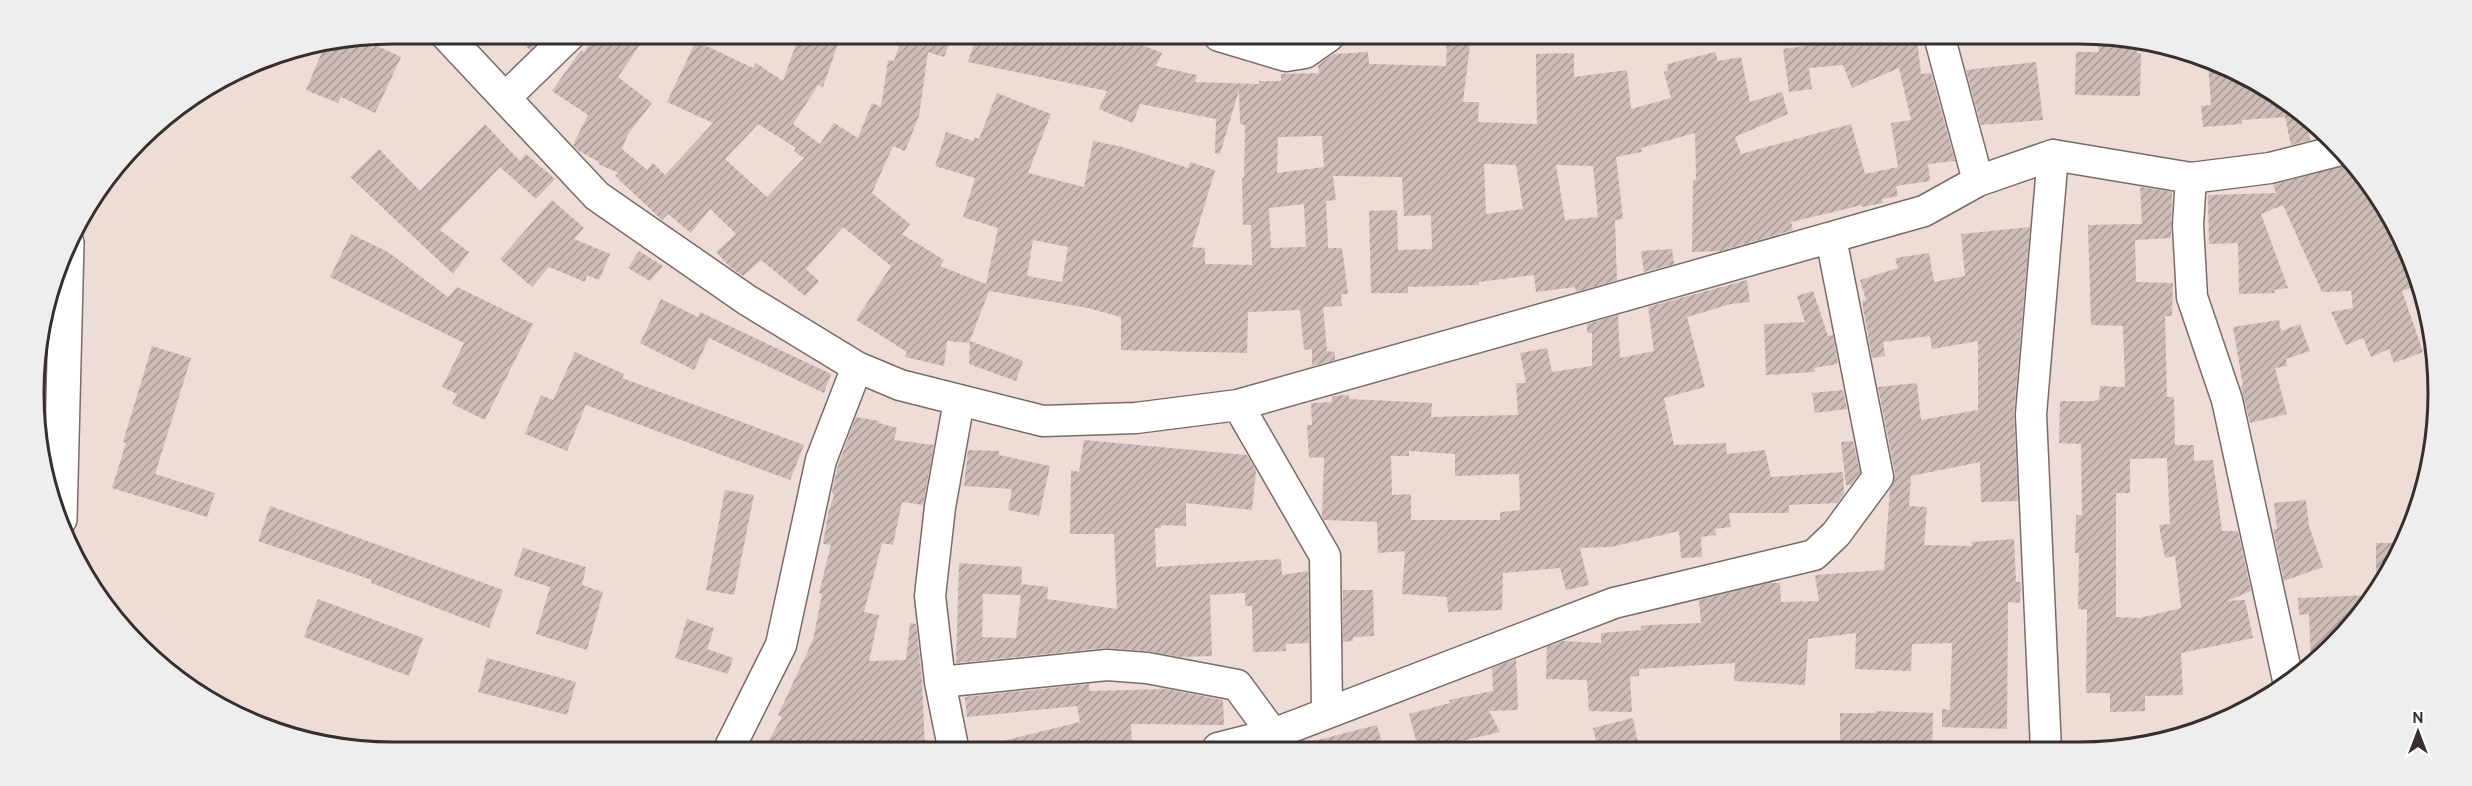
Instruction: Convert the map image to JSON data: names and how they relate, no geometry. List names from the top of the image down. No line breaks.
{"north":"top"}
